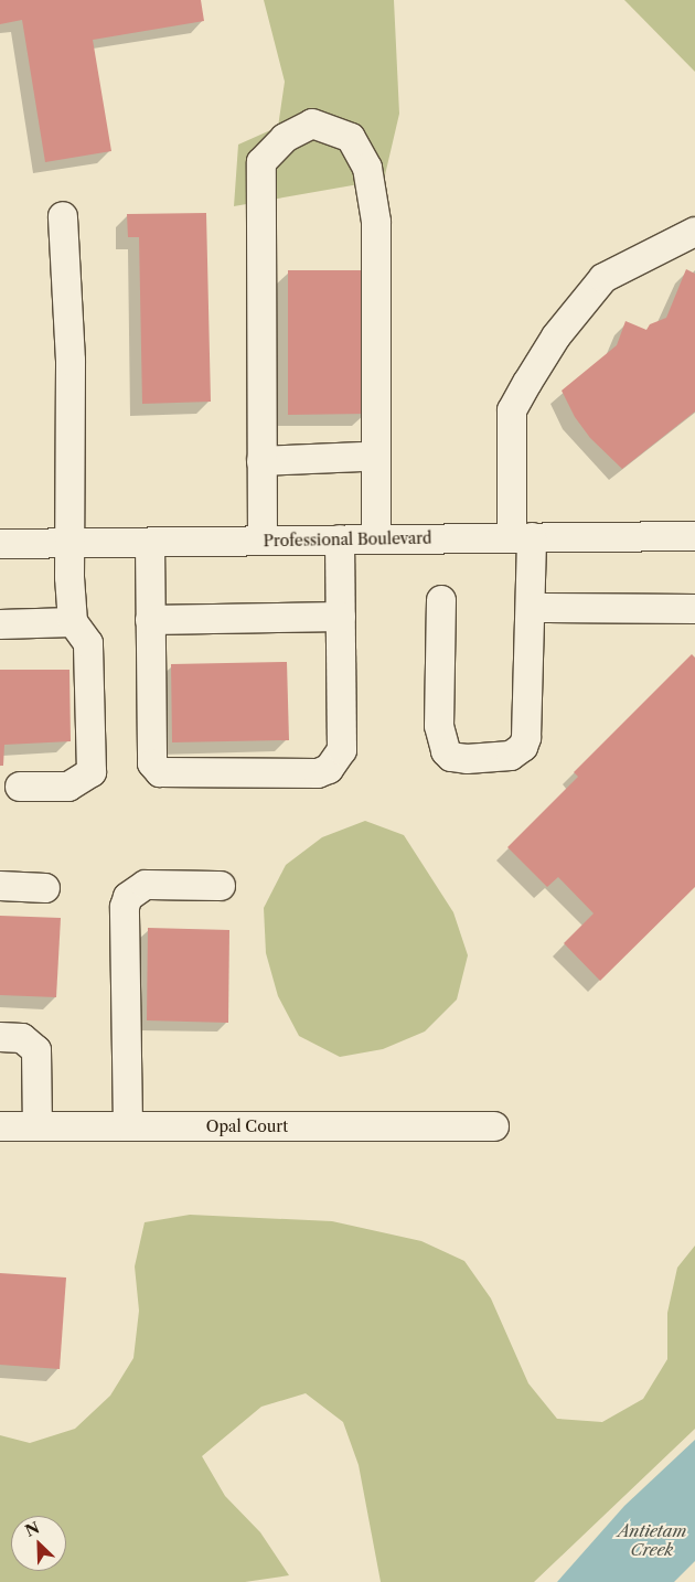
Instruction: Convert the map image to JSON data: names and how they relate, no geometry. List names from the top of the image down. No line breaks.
{"streets":{"street":["Professional Boulevard","Opal Court"]},"water":["Antietam Creek"],"north":"top left"}
